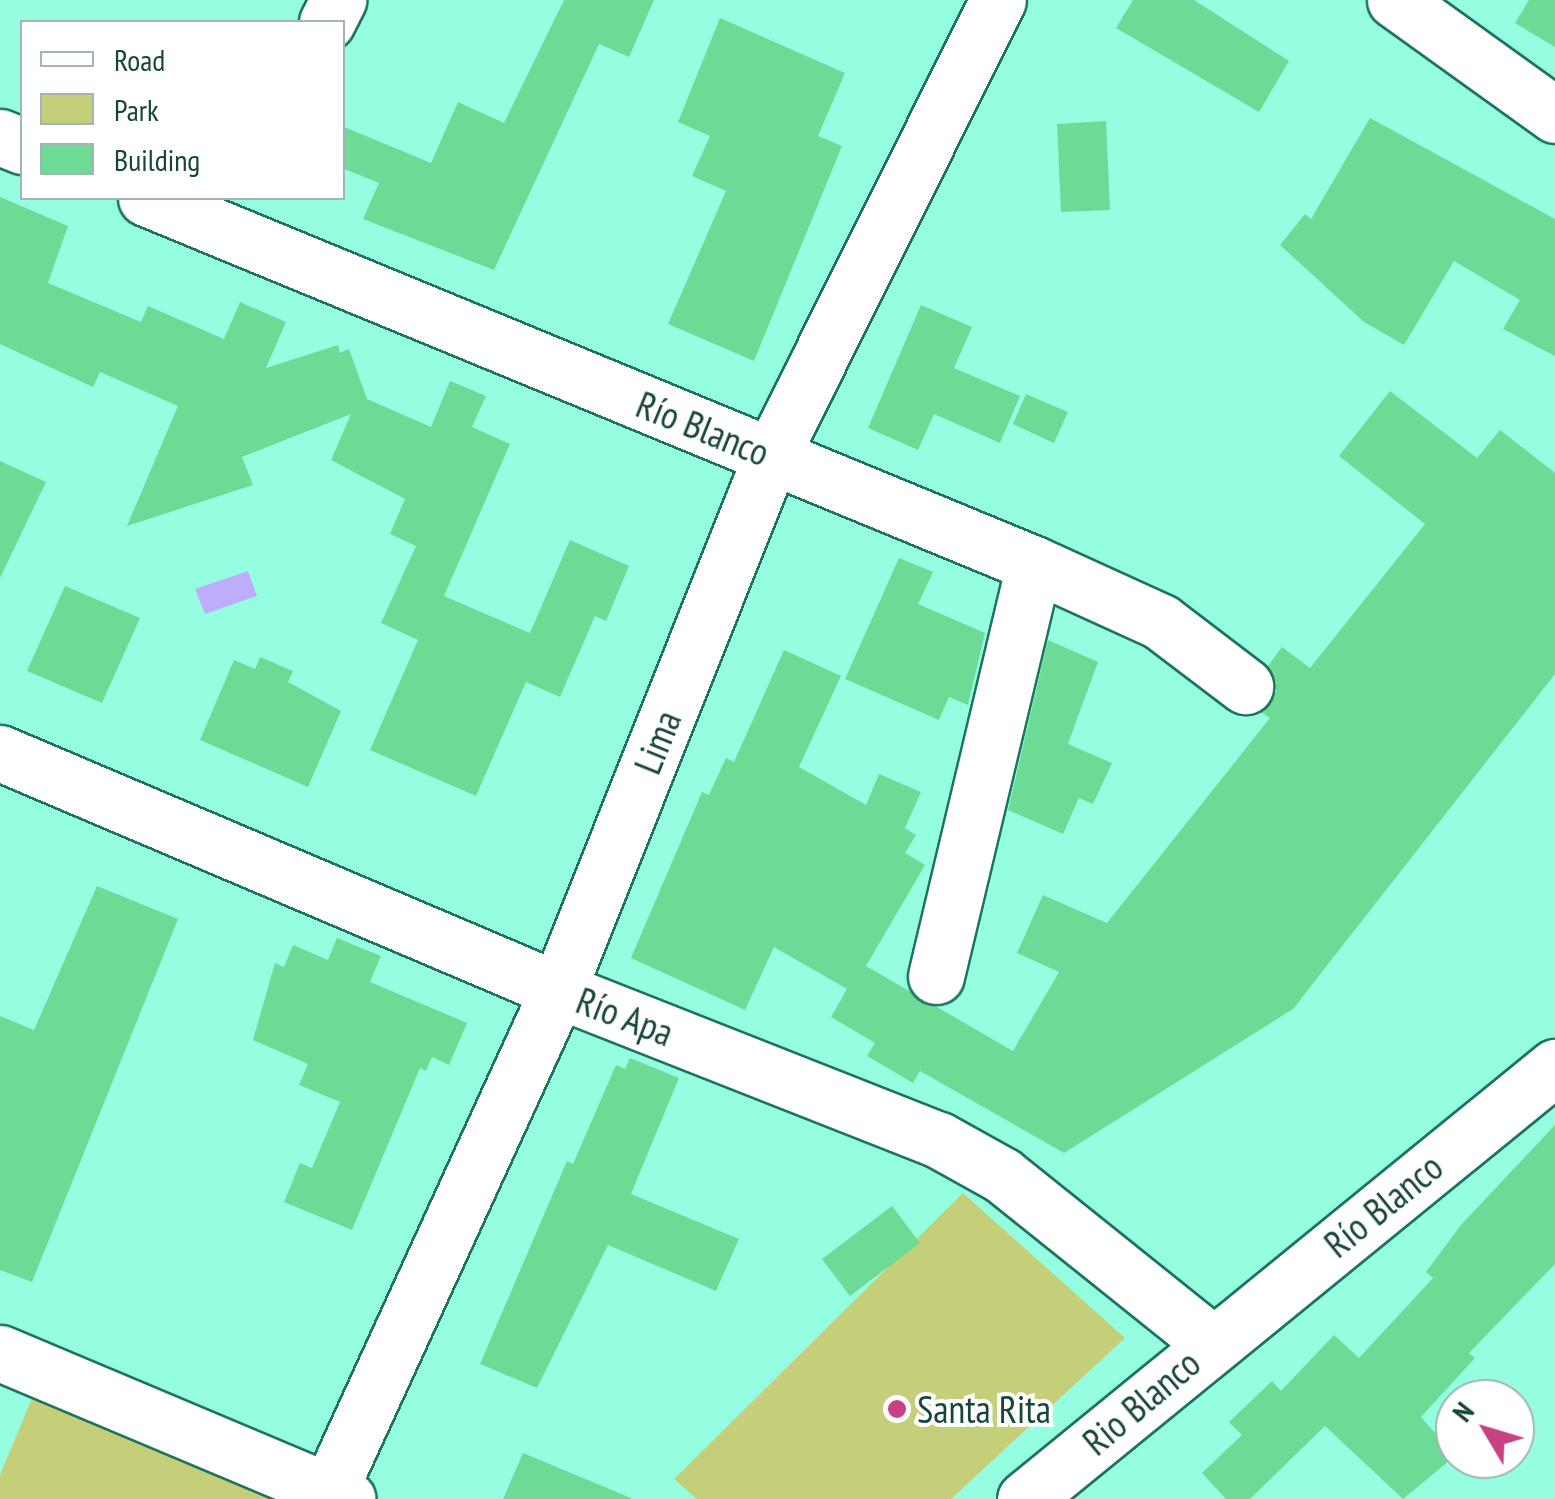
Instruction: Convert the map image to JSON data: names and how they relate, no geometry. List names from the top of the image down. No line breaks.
{"streets":{"street":["Río Blanco","Lima","Río Apa","Rio Blanco"]},"crossings":[["Río Blanco","Lima"],["Río Blanco","Río Apa"],["Río Blanco","Rio Blanco"],["Lima","Río Apa"],["Río Apa","Rio Blanco"]],"places":["Santa Rita"],"legend":["Road","Park","Building"],"north":"top left"}
